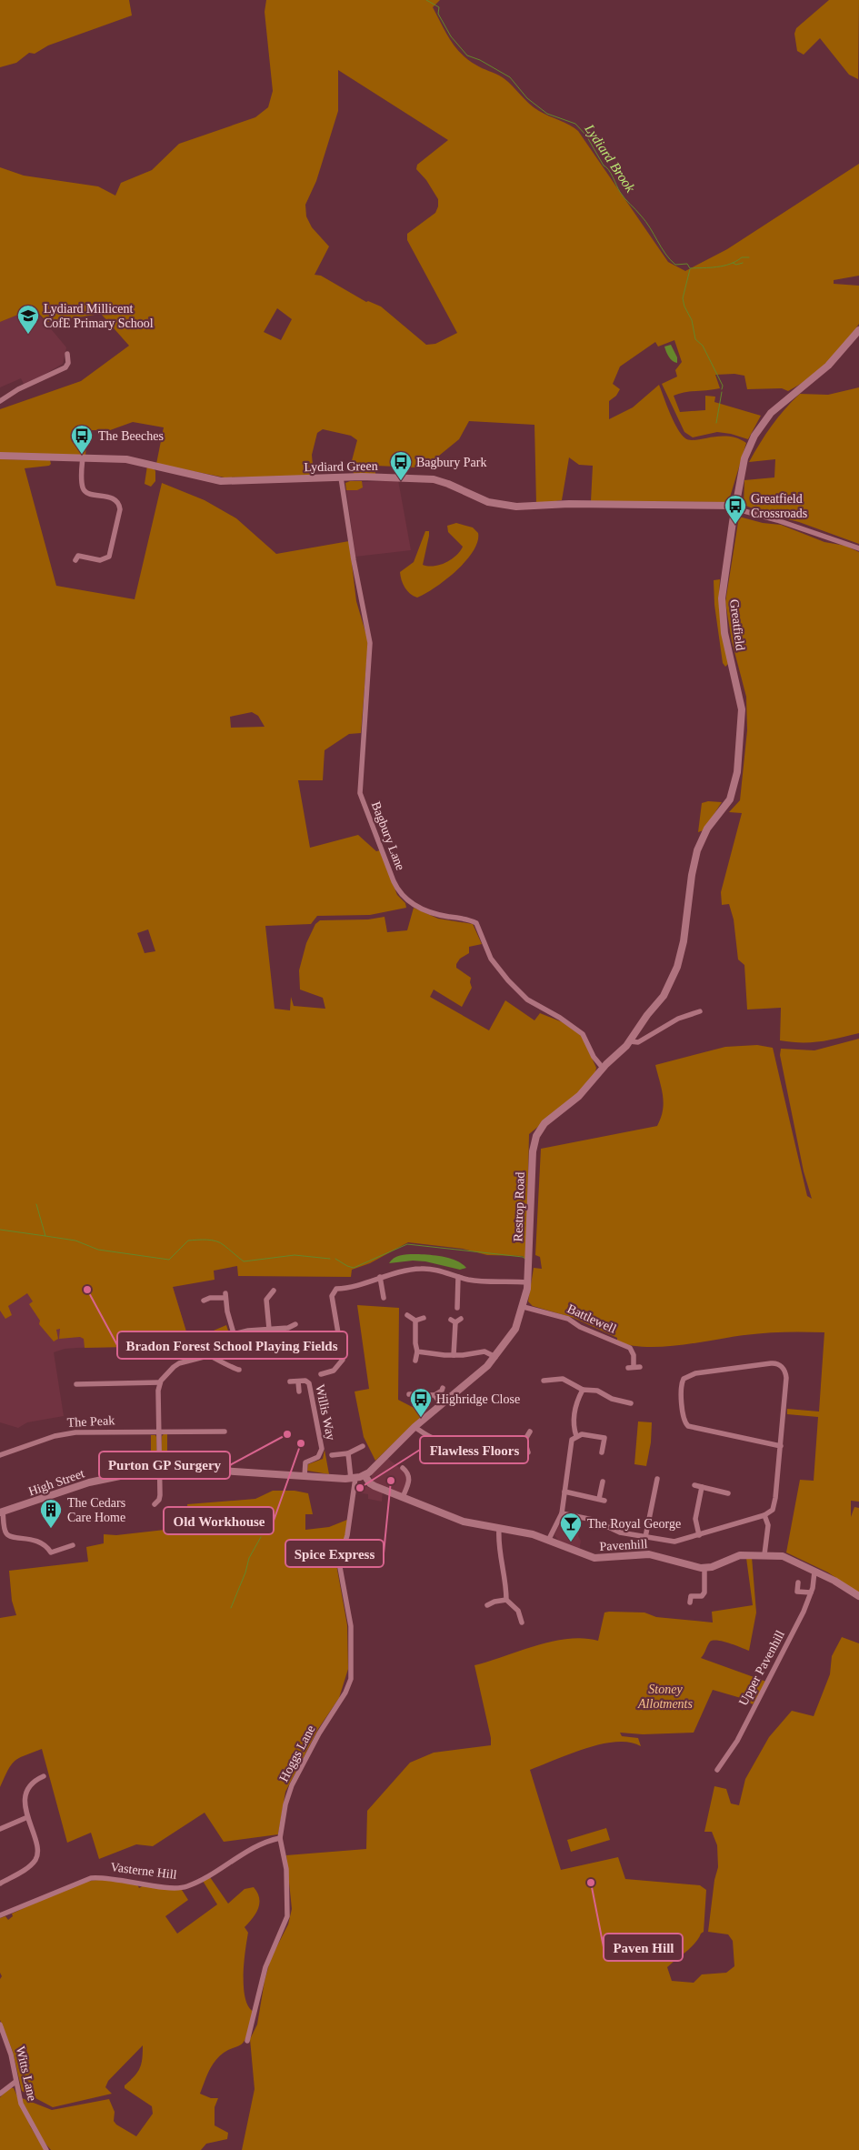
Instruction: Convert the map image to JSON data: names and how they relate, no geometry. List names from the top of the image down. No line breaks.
{"streets":{"street":["Lydiard Green","Greatfield","Bagbury Lane","Restrop Road","Battlewell","Willis Way","The Peak","High Street","Pavenhill","Upper Pavenhill","Hoggs Lane","Vasterne Hill","Witts Lane"]},"crossings":[["Lydiard Green","Greatfield"],["Lydiard Green","Bagbury Lane"],["Greatfield","Restrop Road"],["Bagbury Lane","Restrop Road"],["Restrop Road","Battlewell"],["Restrop Road","High Street"],["Restrop Road","Pavenhill"],["Willis Way","High Street"],["High Street","Pavenhill"],["High Street","Hoggs Lane"],["Pavenhill","Upper Pavenhill"],["Hoggs Lane","Vasterne Hill"]],"water":["Lydiard Brook"],"parks":["Stoney Allotments"],"places":{"school or university":["Lydiard Millicent CofE Primary School"],"bus stop":["The Beeches","Bagbury Park","Greatfield Crossroads","Highridge Close"],"other":["Bradon Forest School Playing Fields","Purton GP Surgery","Old Workhouse","Spice Express","Flawless Floors","Paven Hill"],"building":["The Cedars Care Home"],"bar":["The Royal George"]}}
